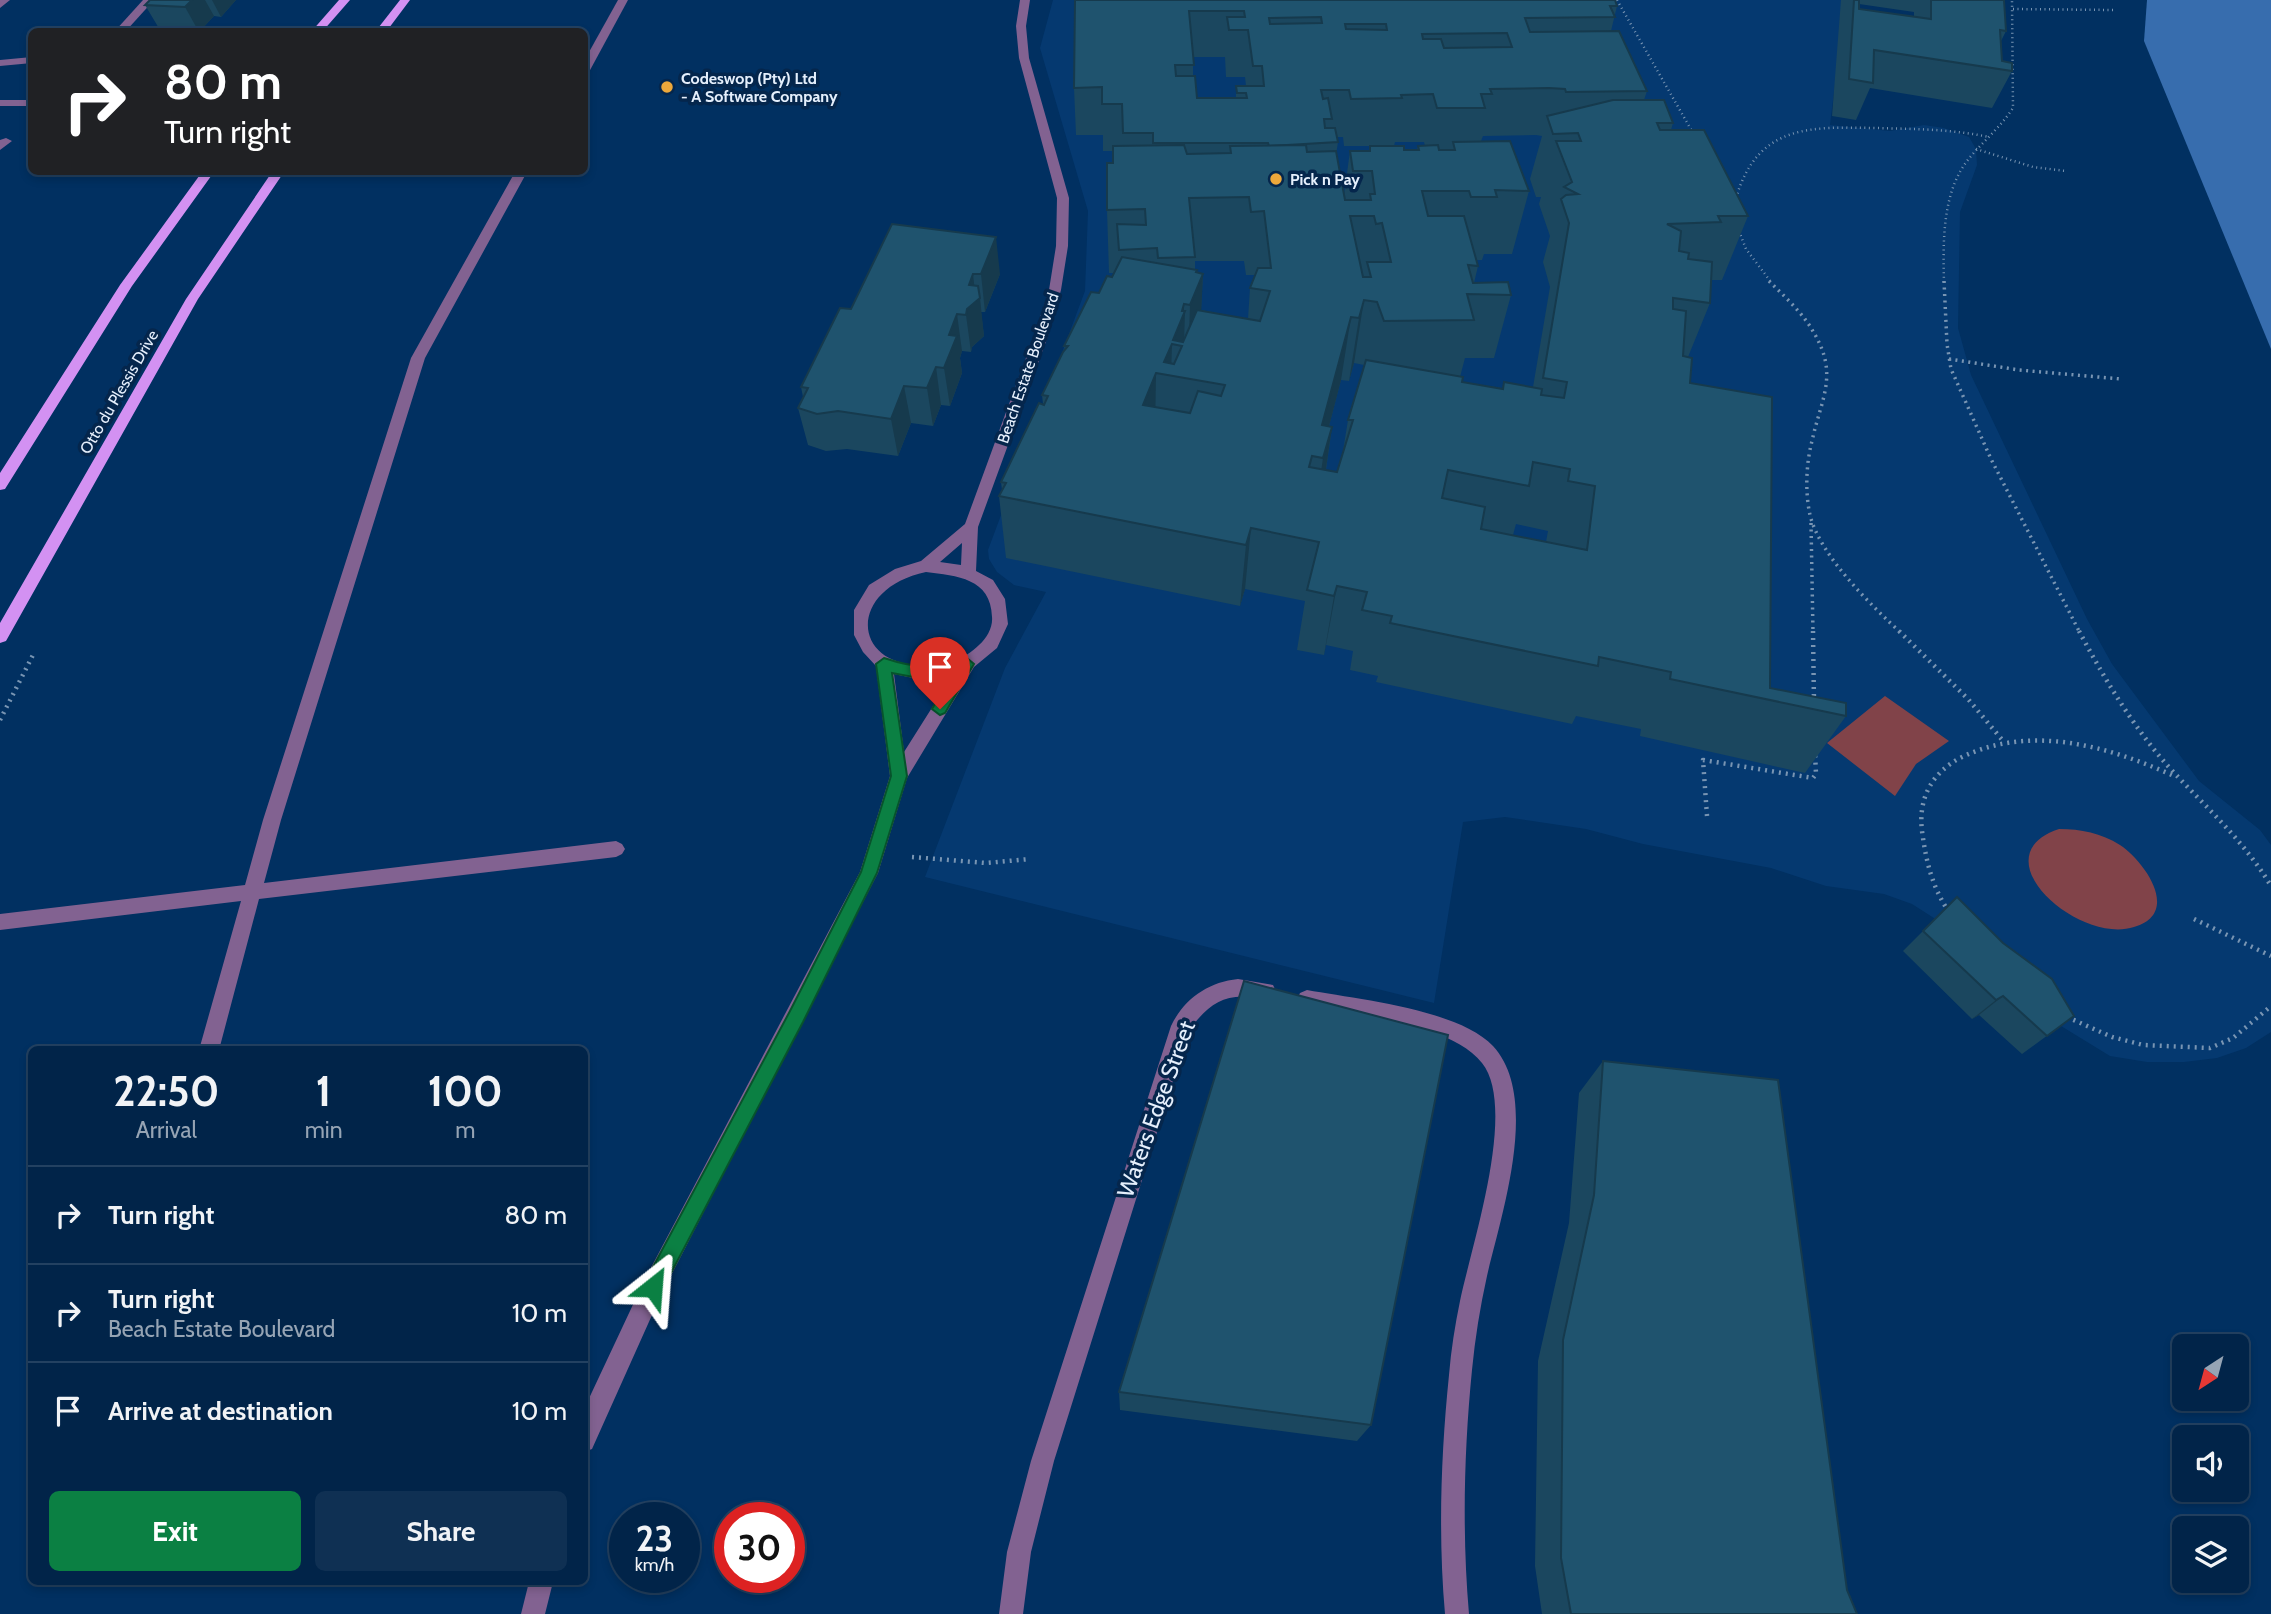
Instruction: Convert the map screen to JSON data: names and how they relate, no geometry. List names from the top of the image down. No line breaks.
{"streets":{"main road":["Otto du Plessis Drive"],"street":["Beach Estate Boulevard","Waters Edge Street"]},"places":["Codeswop (Pty) Ltd - A Software Company","Pick n Pay"],"north":"bottom left","page":{"turn":["80 m","Turn right"],"eta":["22:50","Arrival","1","min","100","m"],"list":[{"name":"Turn right","value":"80 m"},{"name":"Turn right","note":"Beach Estate Boulevard","value":"10 m"},{"name":"Arrive at destination","value":"10 m"}],"buttons":["Exit","Share"],"speed":"23 km/h","limit":"30"}}
